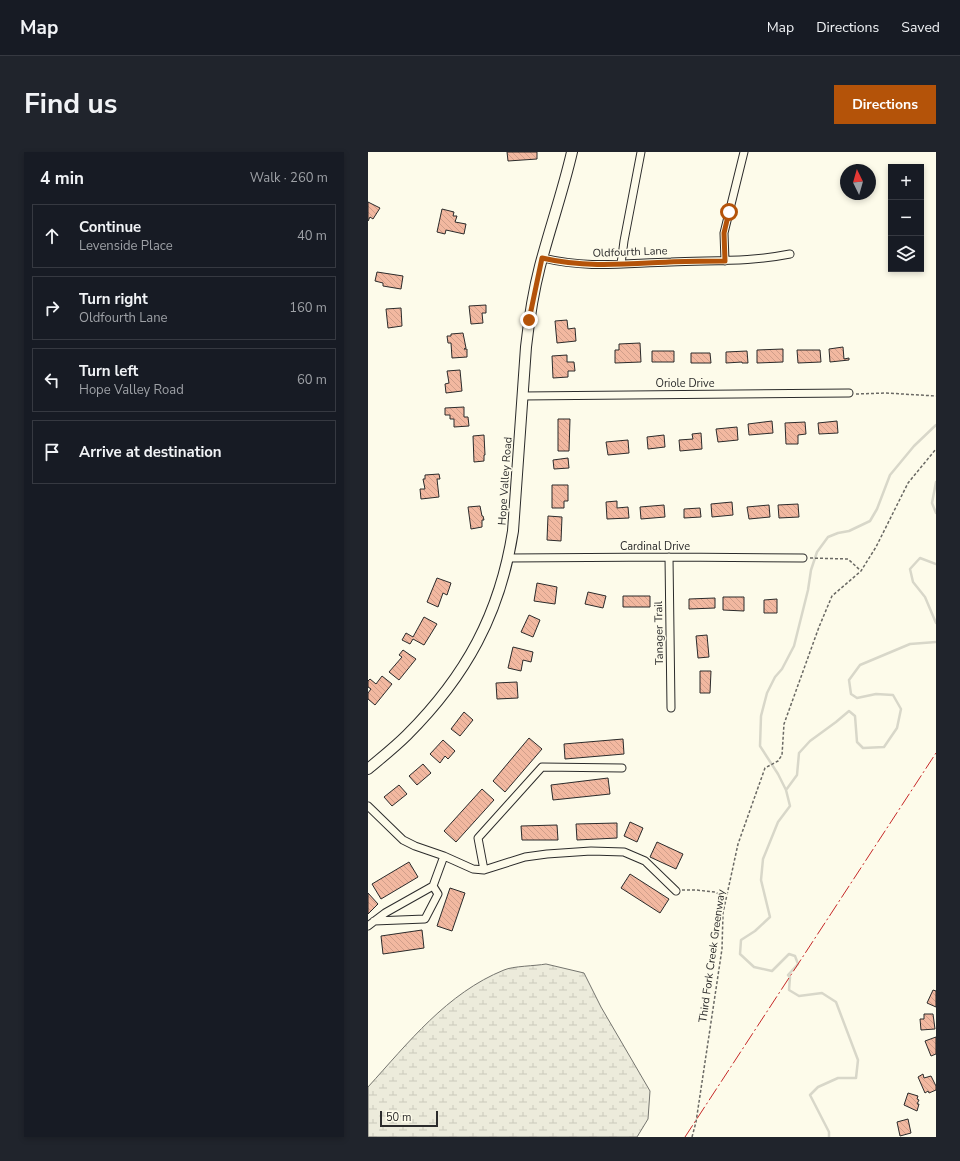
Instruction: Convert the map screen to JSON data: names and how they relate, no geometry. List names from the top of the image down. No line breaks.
{"streets":{"main road":["Hope Valley Road"],"street":["Oldfourth Lane","Oriole Drive","Cardinal Drive","Tanager Trail"],"path":["Third Fork Creek Greenway"]},"crossings":[["Oldfourth Lane","Hope Valley Road"],["Oriole Drive","Hope Valley Road"],["Hope Valley Road","Cardinal Drive"],["Cardinal Drive","Tanager Trail"]],"scale_bar":"50 m","north":"top","page":{"header":"Map","nav":["Map","Directions","Saved"],"title":"Find us","buttons":"Directions","heading":["4 min","Walk · 260 m"],"map_buttons":["+","−"],"list":[["Continue","Levenside Place","40 m"],["Turn right","Oldfourth Lane","160 m"],["Turn left","Hope Valley Road","60 m"],"Arrive at destination"],"scale":"50 m"}}
